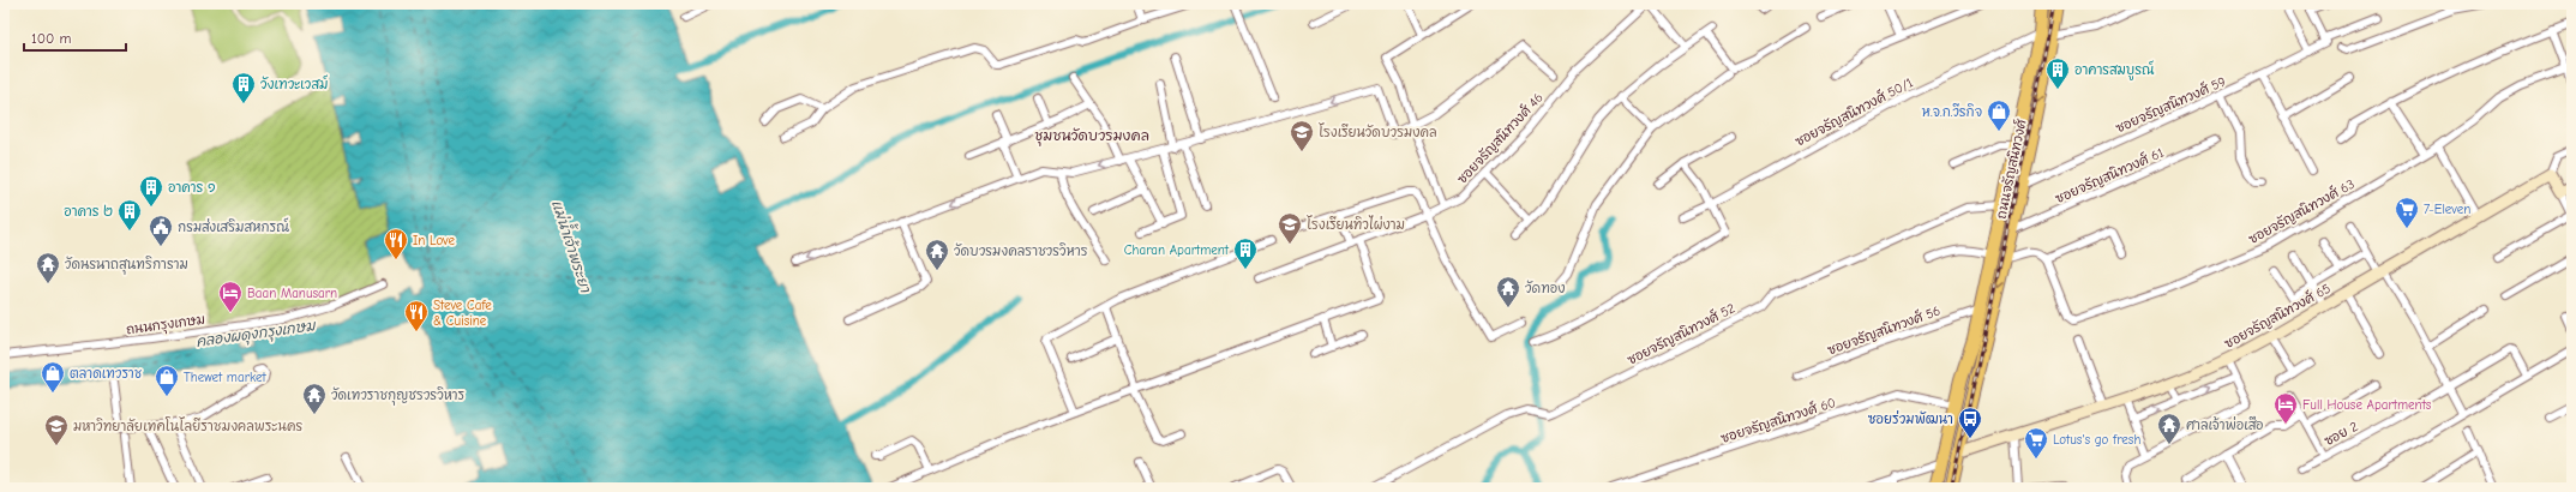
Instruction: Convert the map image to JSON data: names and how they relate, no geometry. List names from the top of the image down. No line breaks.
{"streets":{"main road":["ถนนจรัญสนิทวงศ์"],"street":["ซอยจรัญสนิทวงศ์ 59","ซอยจรัญสนิทวงศ์ 50/1","ซอยจรัญสนิทวงศ์ 46","ซอยจรัญสนิทวงศ์ 61","ซอยจรัญสนิทวงศ์ 63","ซอยจรัญสนิทวงศ์ 65","ถนนกรุงเกษม","ซอยจรัญสนิทวงศ์ 56","ซอยจรัญสนิทวงศ์ 52","ซอยจรัญสนิทวงศ์ 60","ซอย 2"]},"crossings":[["ซอยจรัญสนิทวงศ์ 59","ถนนจรัญสนิทวงศ์"],["ซอยจรัญสนิทวงศ์ 50/1","ถนนจรัญสนิทวงศ์"],["ถนนจรัญสนิทวงศ์","ซอยจรัญสนิทวงศ์ 61"],["ถนนจรัญสนิทวงศ์","ซอยจรัญสนิทวงศ์ 65"],["ถนนจรัญสนิทวงศ์","ซอยจรัญสนิทวงศ์ 56"],["ถนนจรัญสนิทวงศ์","ซอยจรัญสนิทวงศ์ 52"],["ถนนจรัญสนิทวงศ์","ซอยจรัญสนิทวงศ์ 60"]],"districts":["ชุมชนวัดบวรมงคล"],"water":["แม่น้ำเจ้าพระยา","คลองผดุงกรุงเกษม"],"places":{"building":["อาคารสมบูรณ์","วังเทวะเวสม์","อาคาร ๑","อาคาร ๒","Charan Apartment"],"shop":["ห.จ.ก.วีรกิจ","ตลาดเทวราช","Thewet market"],"school or university":["โรงเรียนวัดบวรมงคล","โรงเรียนทิวไผ่งาม","มหาวิทยาลัยเทคโนโลยีราชมงคลพระนคร"],"supermarket":["7-Eleven","Lotus's go fresh"],"public building":["กรมส่งเสริมสหกรณ์"],"restaurant":["In Love","Steve Cafe & Cuisine"],"temple":["วัดบวรมงคลราชวรวิหาร","วัดนรนาถสุนทริการาม","วัดทอง","วัดเทวราชกุญชรวรวิหาร","ศาลเจ้าพ่อเสือ"],"hotel":["Baan Manusarn","Full House Apartments"],"bus stop":["ซอยร่วมพัฒนา"]},"scale_bar":"100 m"}
